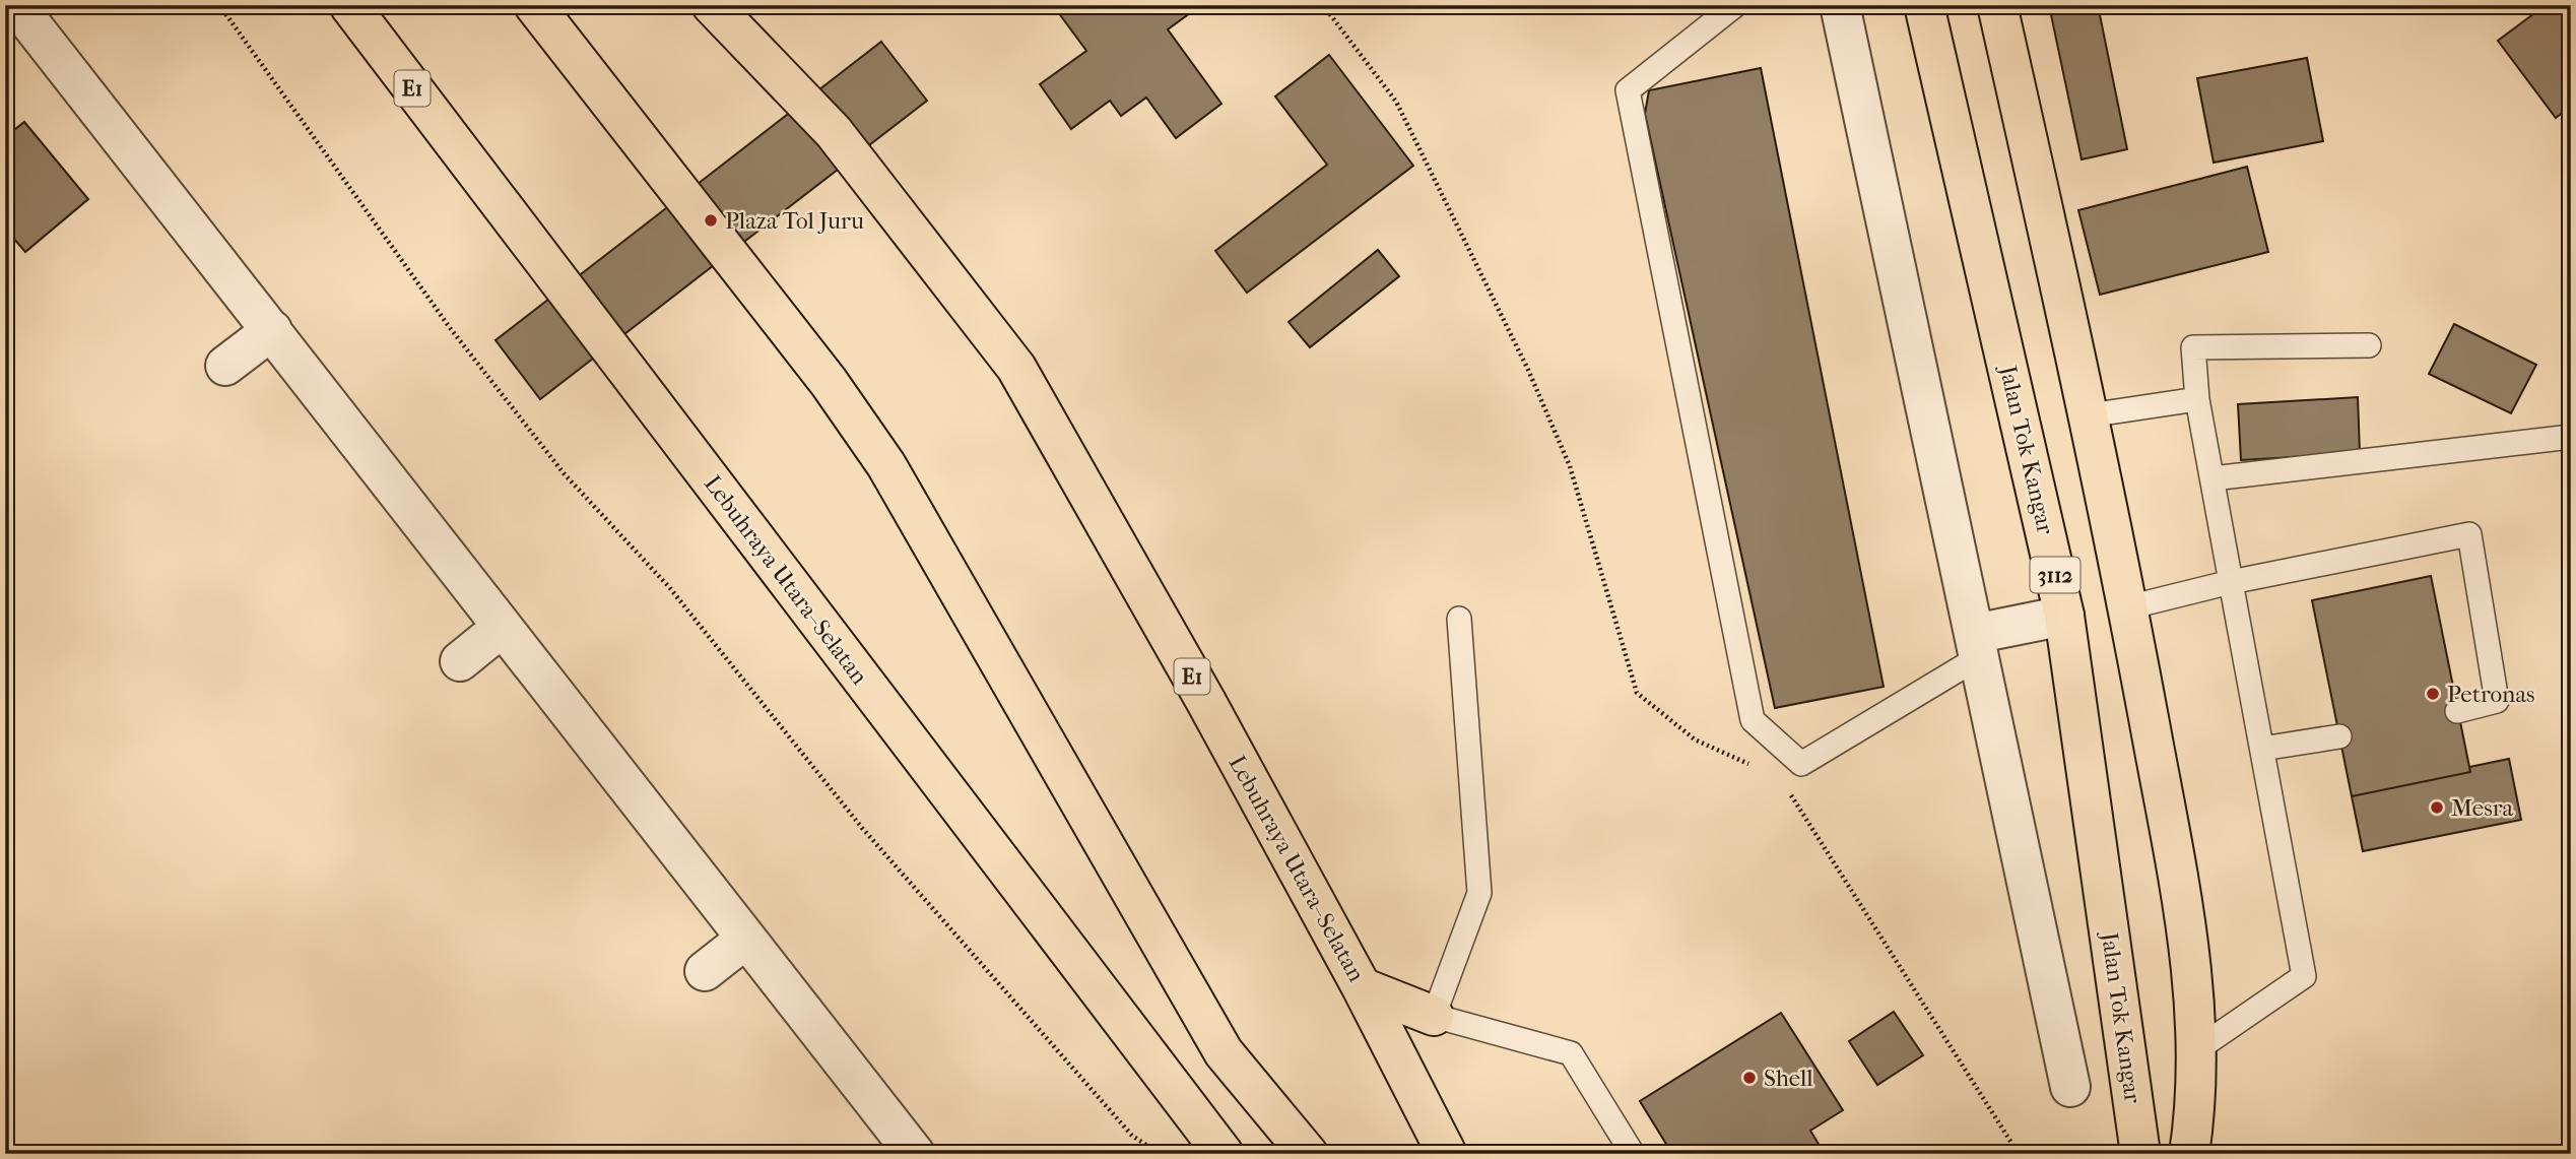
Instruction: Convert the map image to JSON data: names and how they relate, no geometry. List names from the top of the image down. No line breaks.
{"streets":{"main road":["E1","Jalan Tok Kangar","3112","Lebuhraya Utara–Selatan"]},"places":["Plaza Tol Juru","Petronas","Mesra","Shell"]}
